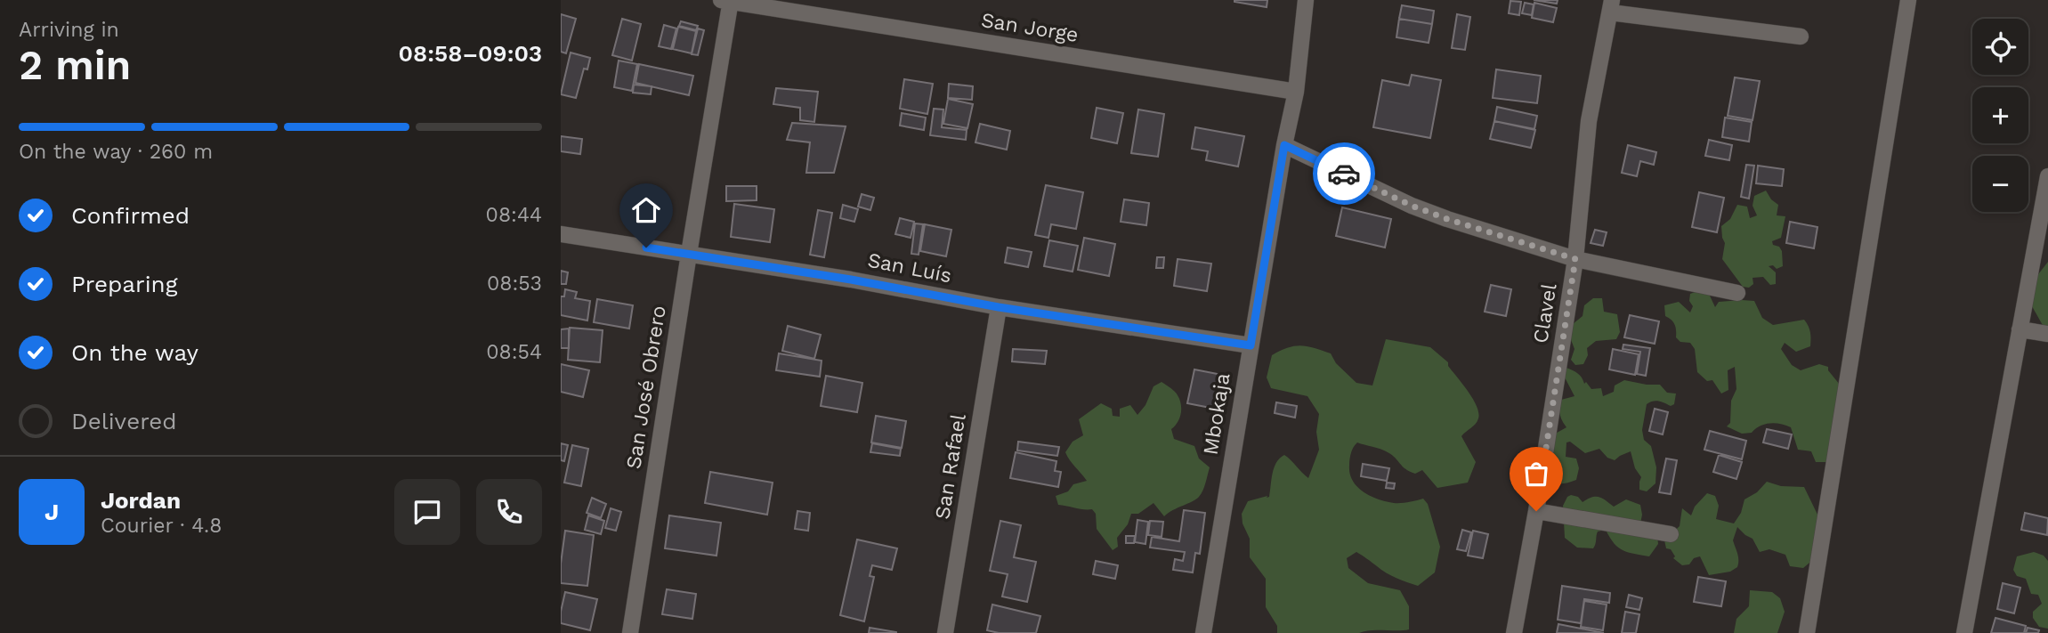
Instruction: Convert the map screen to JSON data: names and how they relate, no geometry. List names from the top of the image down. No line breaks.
{"streets":{"street":["San Jorge","San Luís","Clavel","San José Obrero","Mbokaja","San Rafael"]},"crossings":[["San Jorge","San José Obrero"],["San Jorge","Mbokaja"],["San Luís","San José Obrero"],["San Luís","Mbokaja"],["San Luís","San Rafael"]],"page":{"heading":["2 min","Arriving in","08:58–09:03"],"panel":["Jordan","Courier · 4.8"],"map_buttons":["+","−"],"bar":"On the way · 260 m","list":[["Confirmed","08:44"],["Preparing","08:53"],["On the way","08:54"],"Delivered"],"round":"J"}}
